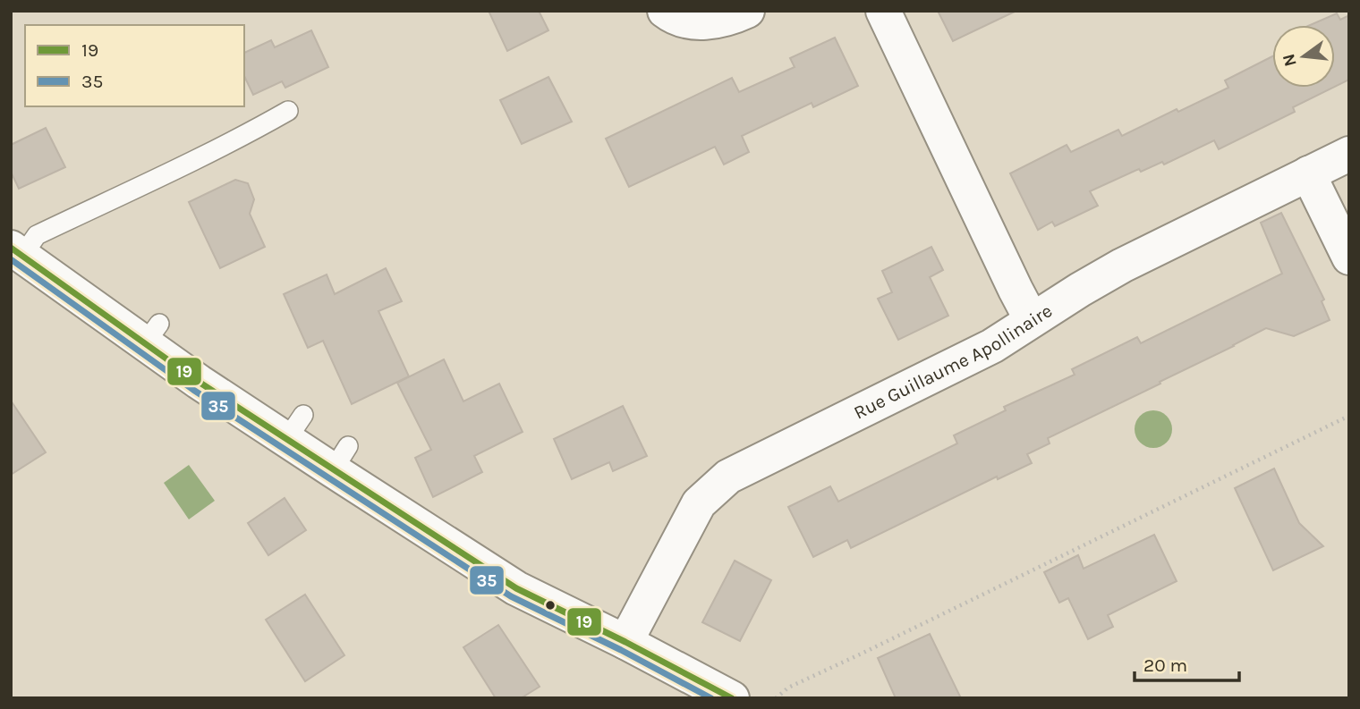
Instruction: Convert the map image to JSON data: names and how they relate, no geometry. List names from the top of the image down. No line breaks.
{"streets":{"street":["Rue Guillaume Apollinaire"]},"lines":["transit line 19","transit line 35"],"legend":["19","35"],"scale_bar":"20 m","north":"left"}
